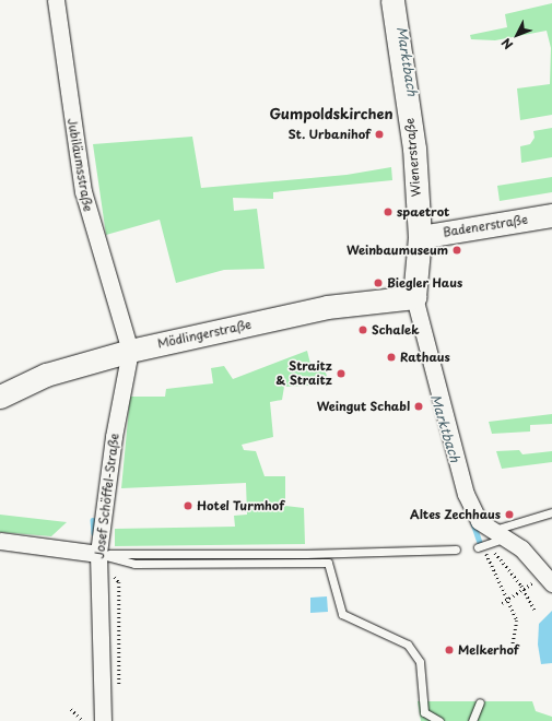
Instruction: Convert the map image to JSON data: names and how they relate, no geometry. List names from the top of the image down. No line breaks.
{"streets":{"main road":["Wienerstraße","Badenerstraße","Mödlingerstraße"],"street":["Jubiläumsstraße","Josef Schöffel-Straße"]},"crossings":[["Wienerstraße","Badenerstraße"],["Wienerstraße","Mödlingerstraße"],["Jubiläumsstraße","Mödlingerstraße"],["Jubiläumsstraße","Josef Schöffel-Straße"],["Mödlingerstraße","Josef Schöffel-Straße"]],"districts":["Gumpoldskirchen"],"water":["Marktbach"],"places":["St. Urbanihof","spaetrot","Weinbaumuseum","Biegler Haus","Schalek","Rathaus","Straitz & Straitz","Weingut Schabl","Hotel Turmhof","Altes Zechhaus","Melkerhof"],"north":"bottom left"}
